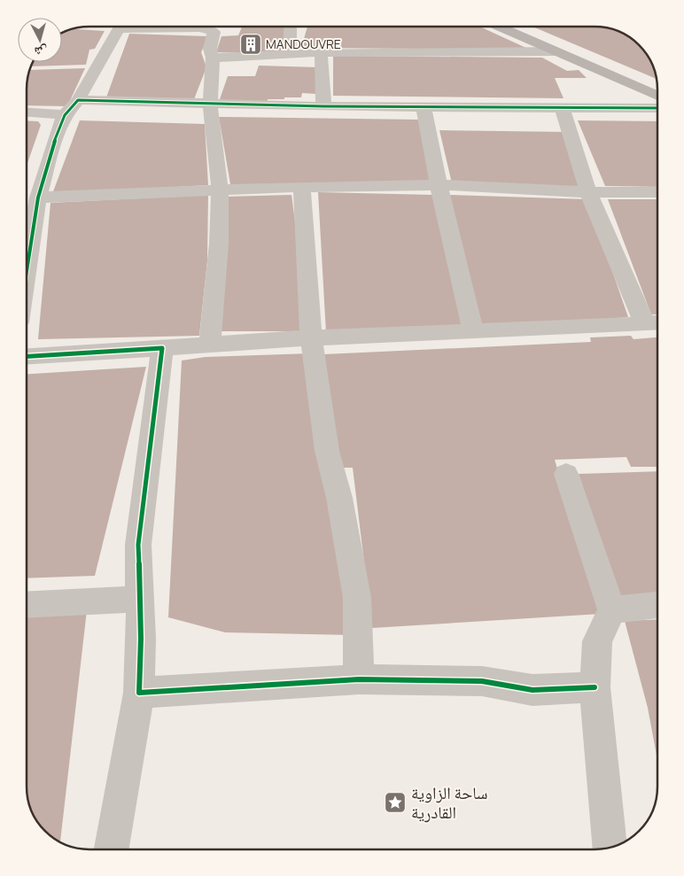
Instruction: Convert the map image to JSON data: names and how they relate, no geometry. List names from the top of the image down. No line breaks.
{"places":{"building":["MANDOUVRE"],"place":["ساحة الزاوية القادرية"]},"north":"bottom"}
